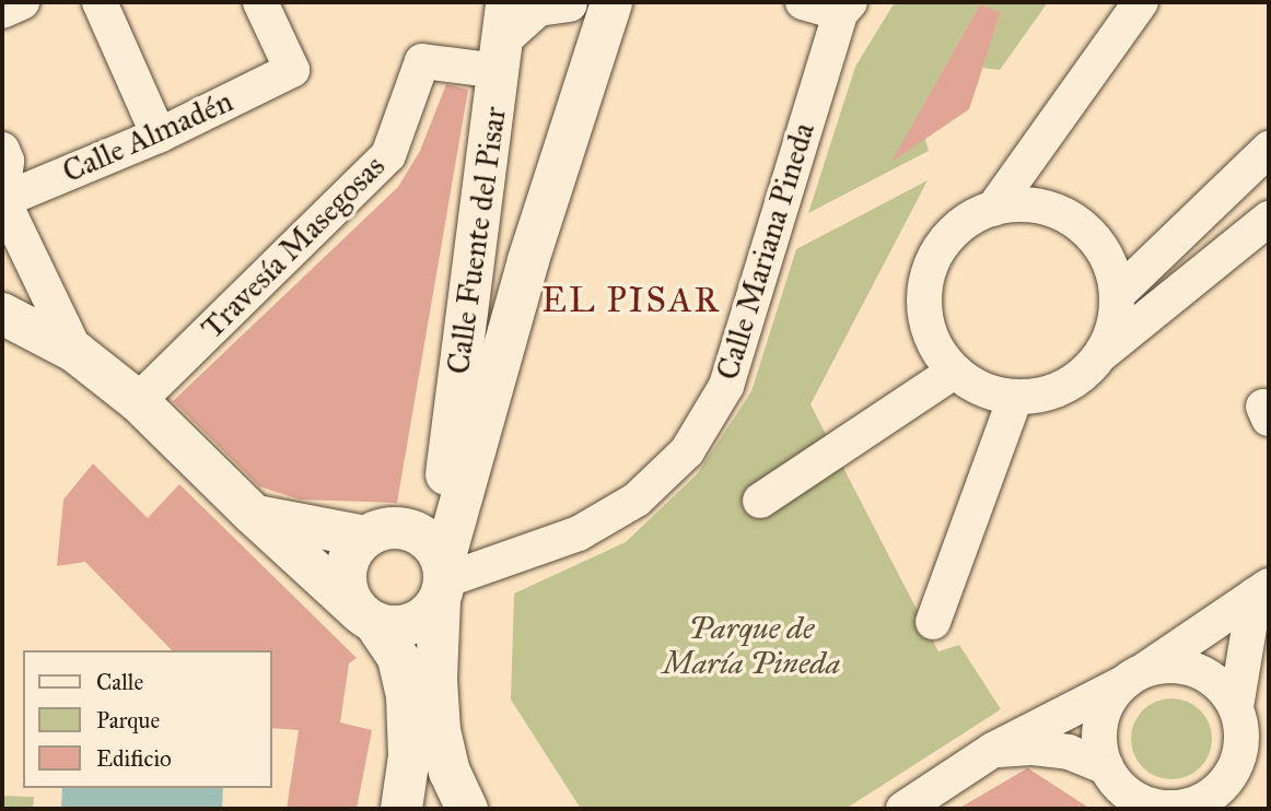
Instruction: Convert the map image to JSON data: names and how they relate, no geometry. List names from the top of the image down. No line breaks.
{"streets":{"street":["Calle Almadén","Calle Fuente del Pisar","Travesía Masegosas","Calle Mariana Pineda"]},"crossings":[["Calle Fuente del Pisar","Travesía Masegosas"],["Calle Fuente del Pisar","Calle Mariana Pineda"]],"districts":["EL PISAR"],"parks":["Parque de María Pineda"],"legend":["Calle","Parque","Edificio"]}
